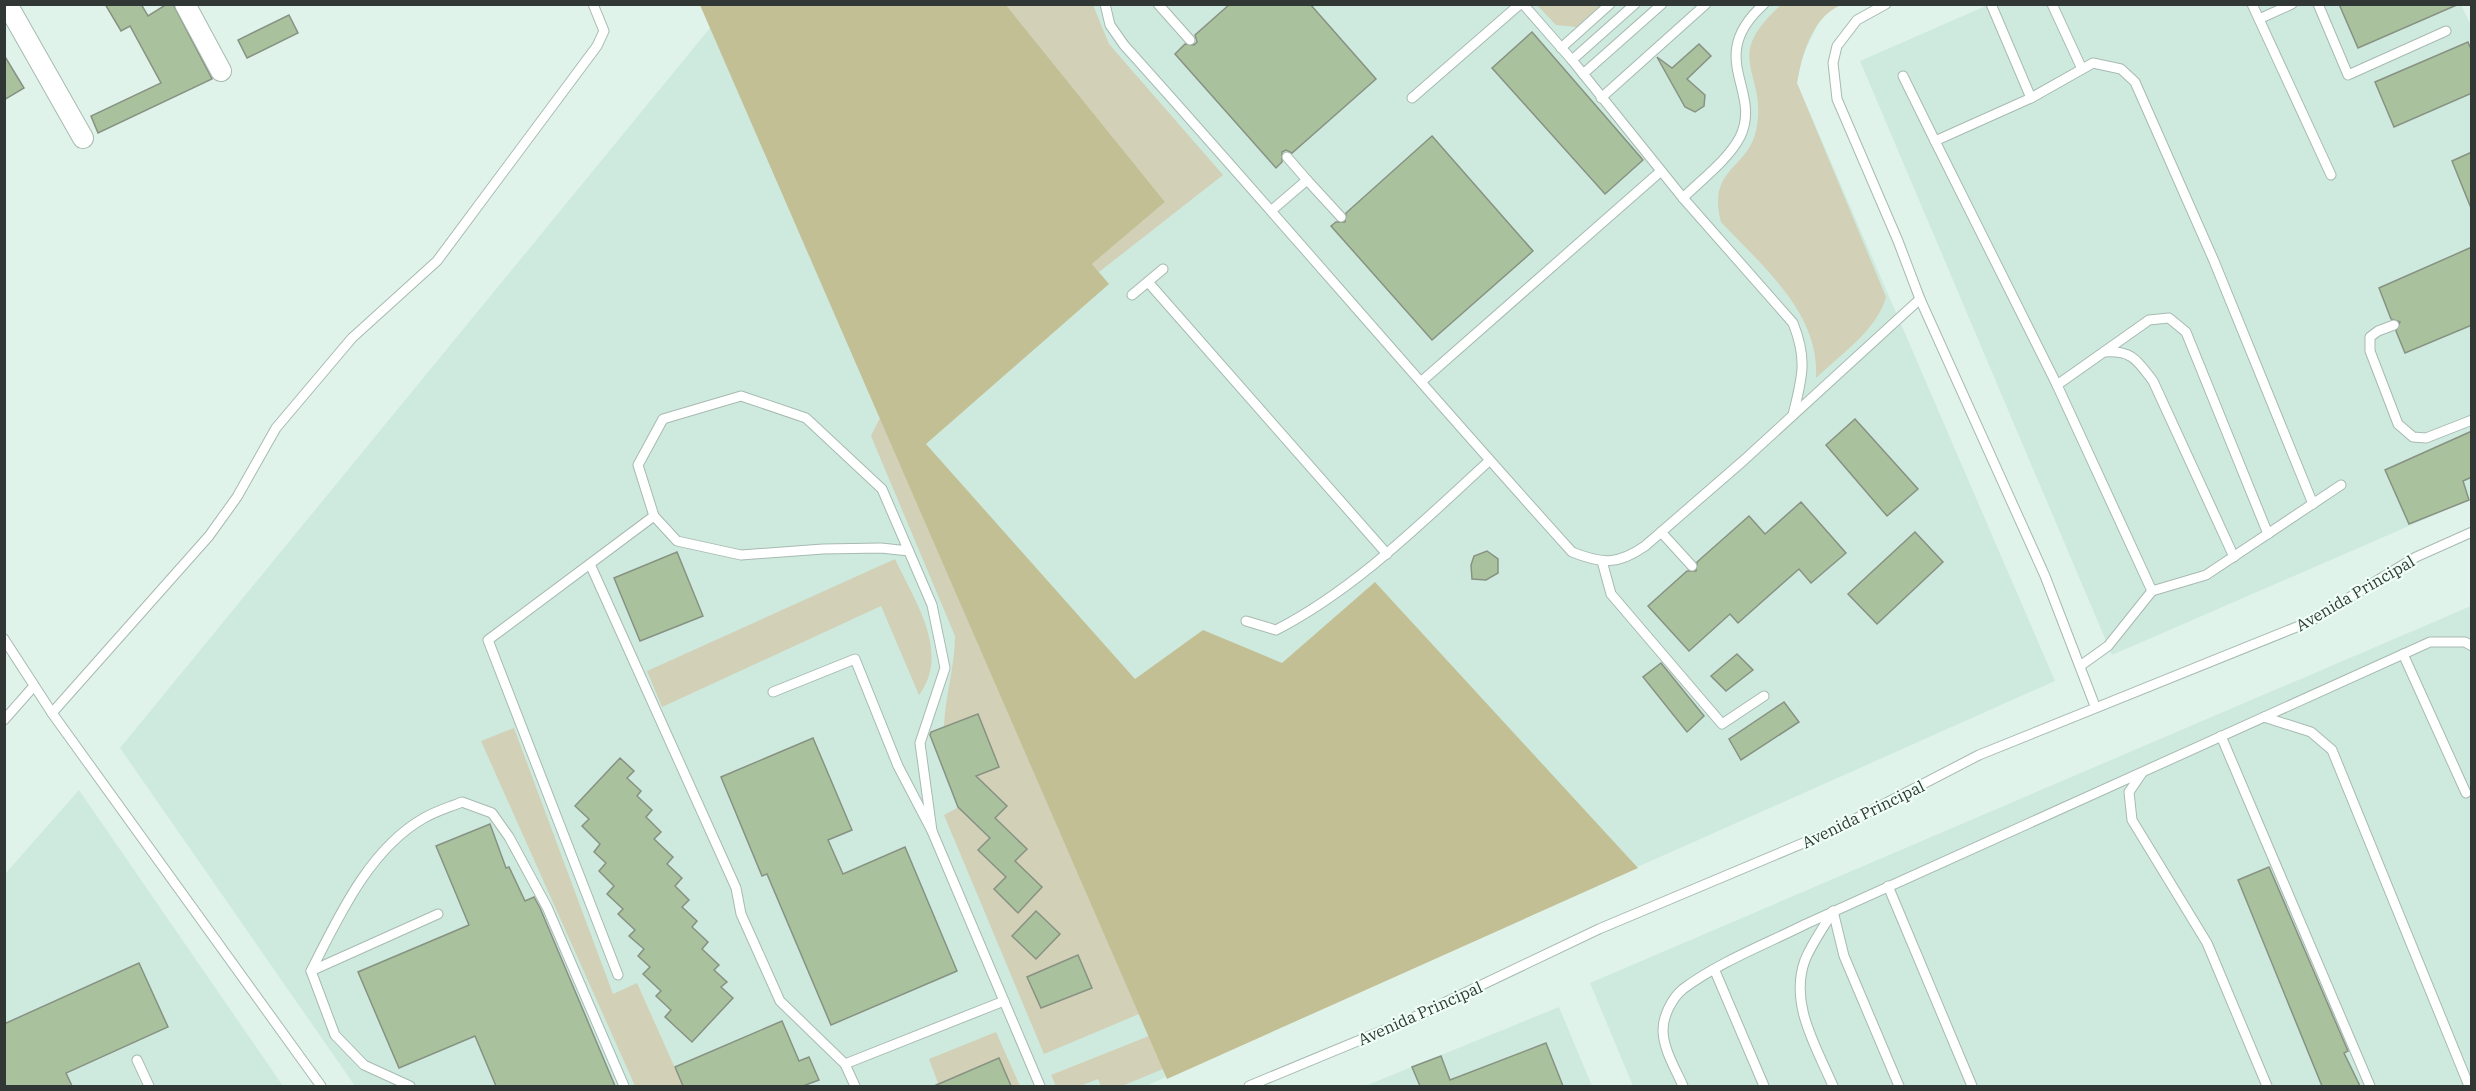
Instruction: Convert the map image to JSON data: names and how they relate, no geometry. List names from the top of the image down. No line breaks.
{"streets":{"lane":["Avenida Principal"]}}
